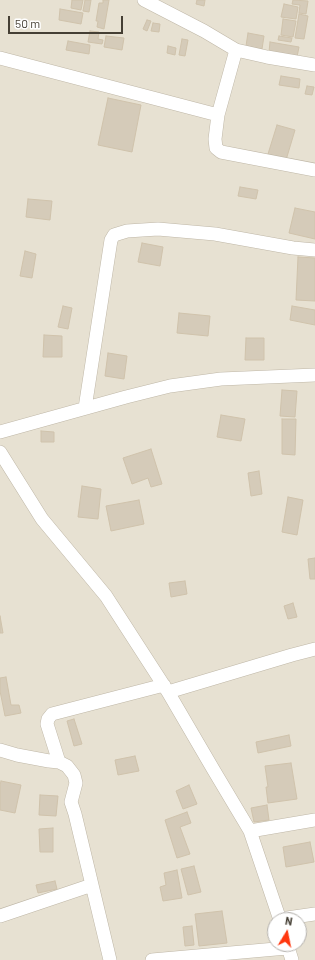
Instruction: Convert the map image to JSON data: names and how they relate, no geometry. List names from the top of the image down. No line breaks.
{"scale_bar":"50 m","north":"top"}
